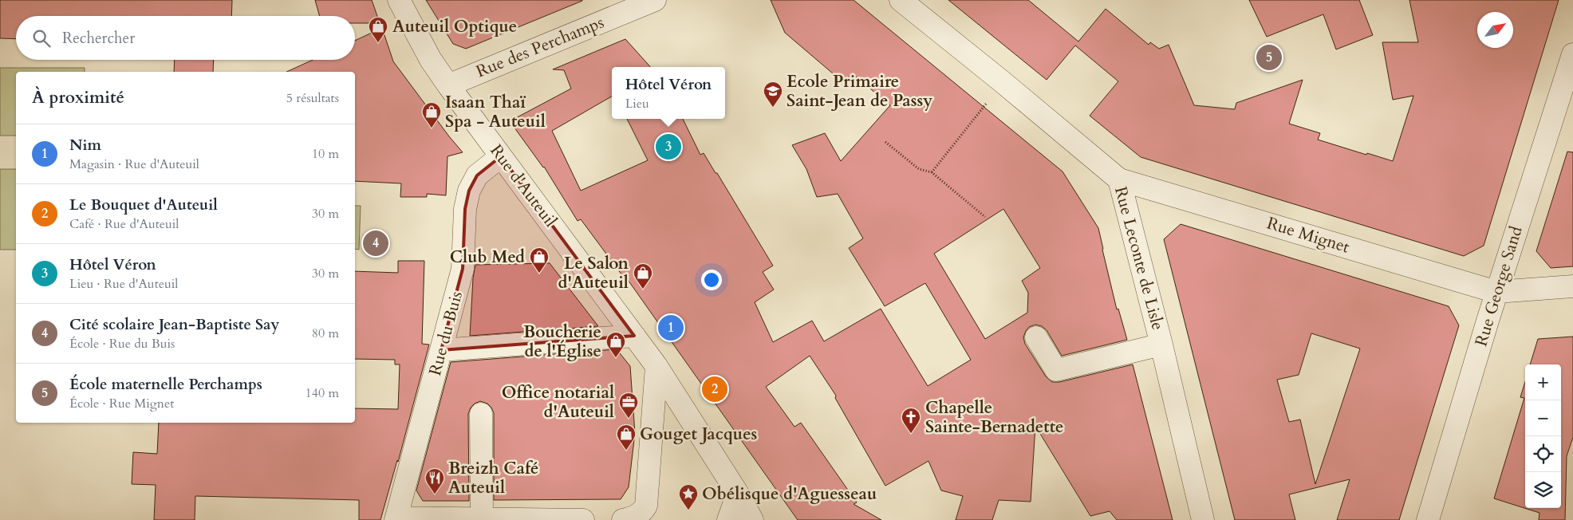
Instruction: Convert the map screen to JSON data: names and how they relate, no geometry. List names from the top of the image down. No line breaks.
{"streets":{"street":["Rue des Perchamps","Rue d'Auteuil","Rue Mignet","Rue Leconte de Lisle","Rue George Sand","Rue du Buis"]},"crossings":[["Rue des Perchamps","Rue d'Auteuil"],["Rue d'Auteuil","Rue du Buis"],["Rue Mignet","Rue Leconte de Lisle"],["Rue Mignet","Rue George Sand"]],"places":{"shop":["Auteuil Optique","Isaan Thaï Spa - Auteuil","Club Med","Le Salon d'Auteuil","Boucherie de l'Église","Gouget Jacques"],"school or university":["Ecole Primaire Saint-Jean de Passy"],"office":["Office notarial d'Auteuil"],"church":["Chapelle Sainte-Bernadette"],"restaurant":["Breizh Café Auteuil"],"place":["Obélisque d'Aguesseau"]},"north":"top right","page":{"search":"Rechercher","pins":["5","3","4","1","2"],"popup":["Hôtel Véron","Lieu"],"heading":["À proximité","5 résultats"],"list":[{"mark":"1","name":"Nim","note":"Magasin · Rue d'Auteuil","value":"10 m"},{"mark":"2","name":"Le Bouquet d'Auteuil","note":"Café · Rue d'Auteuil","value":"30 m"},{"mark":"3","name":"Hôtel Véron","note":"Lieu · Rue d'Auteuil","value":"30 m"},{"mark":"4","name":"Cité scolaire Jean-Baptiste Say","note":"École · Rue du Buis","value":"80 m"},{"mark":"5","name":"École maternelle Perchamps","note":"École · Rue Mignet","value":"140 m"}],"map_buttons":["+","−"]}}
